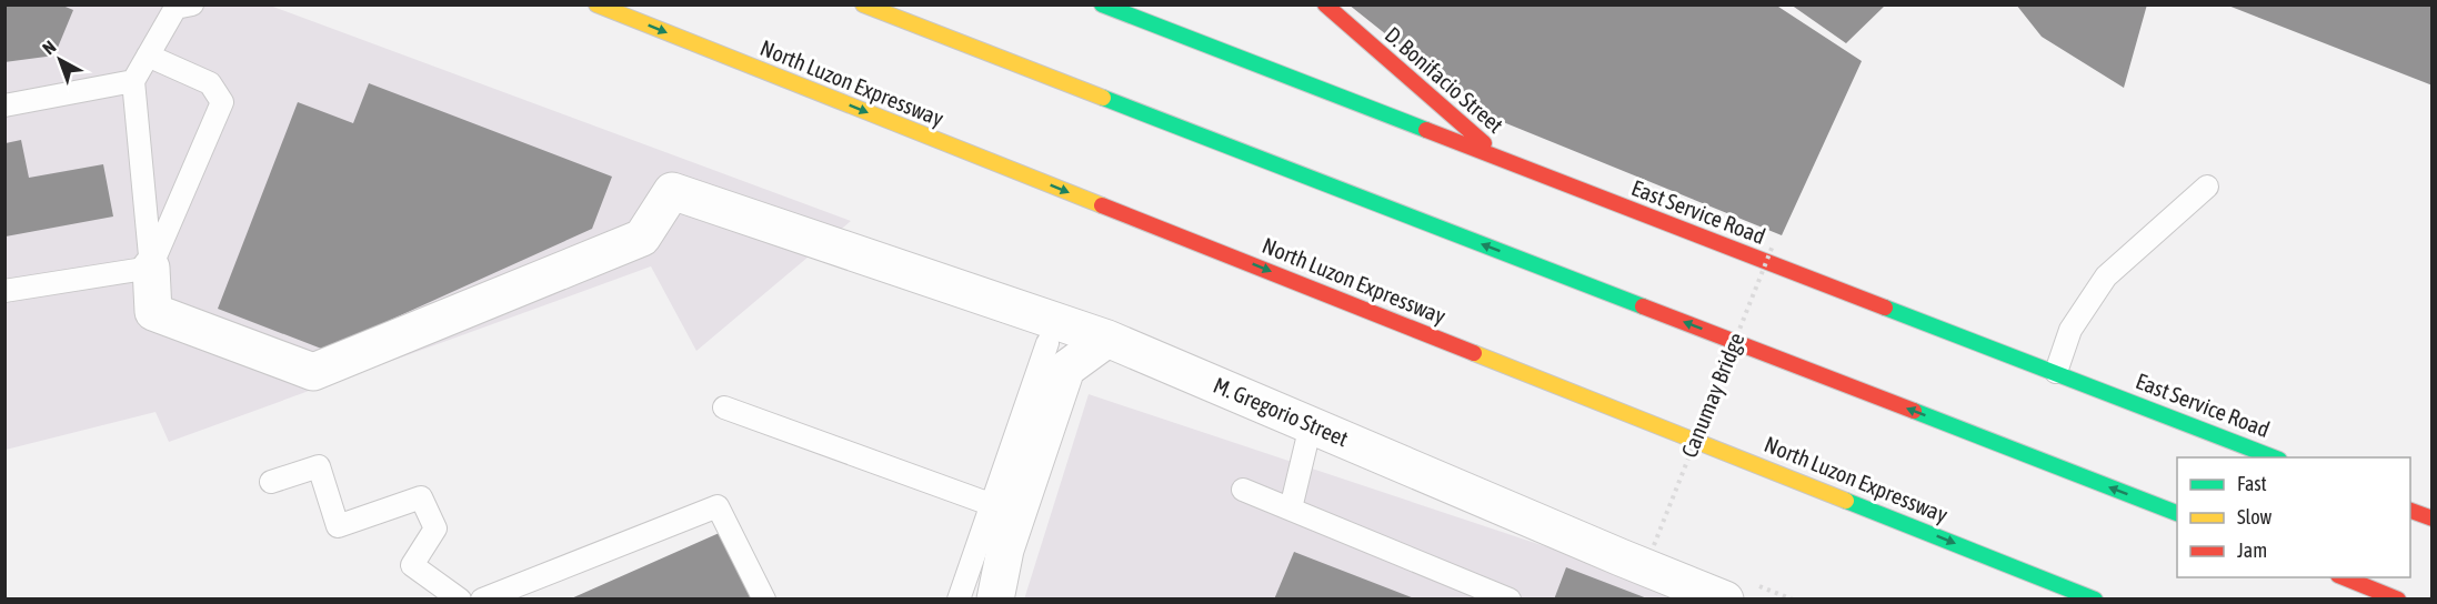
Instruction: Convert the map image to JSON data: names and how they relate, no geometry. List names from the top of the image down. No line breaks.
{"streets":{"main road":["D. Bonifacio Street","North Luzon Expressway","East Service Road"],"street":["M. Gregorio Street"],"path":["Canumay Bridge"]},"crossings":[["D. Bonifacio Street","East Service Road"]],"legend":["Fast","Slow","Jam"],"north":"top left"}
